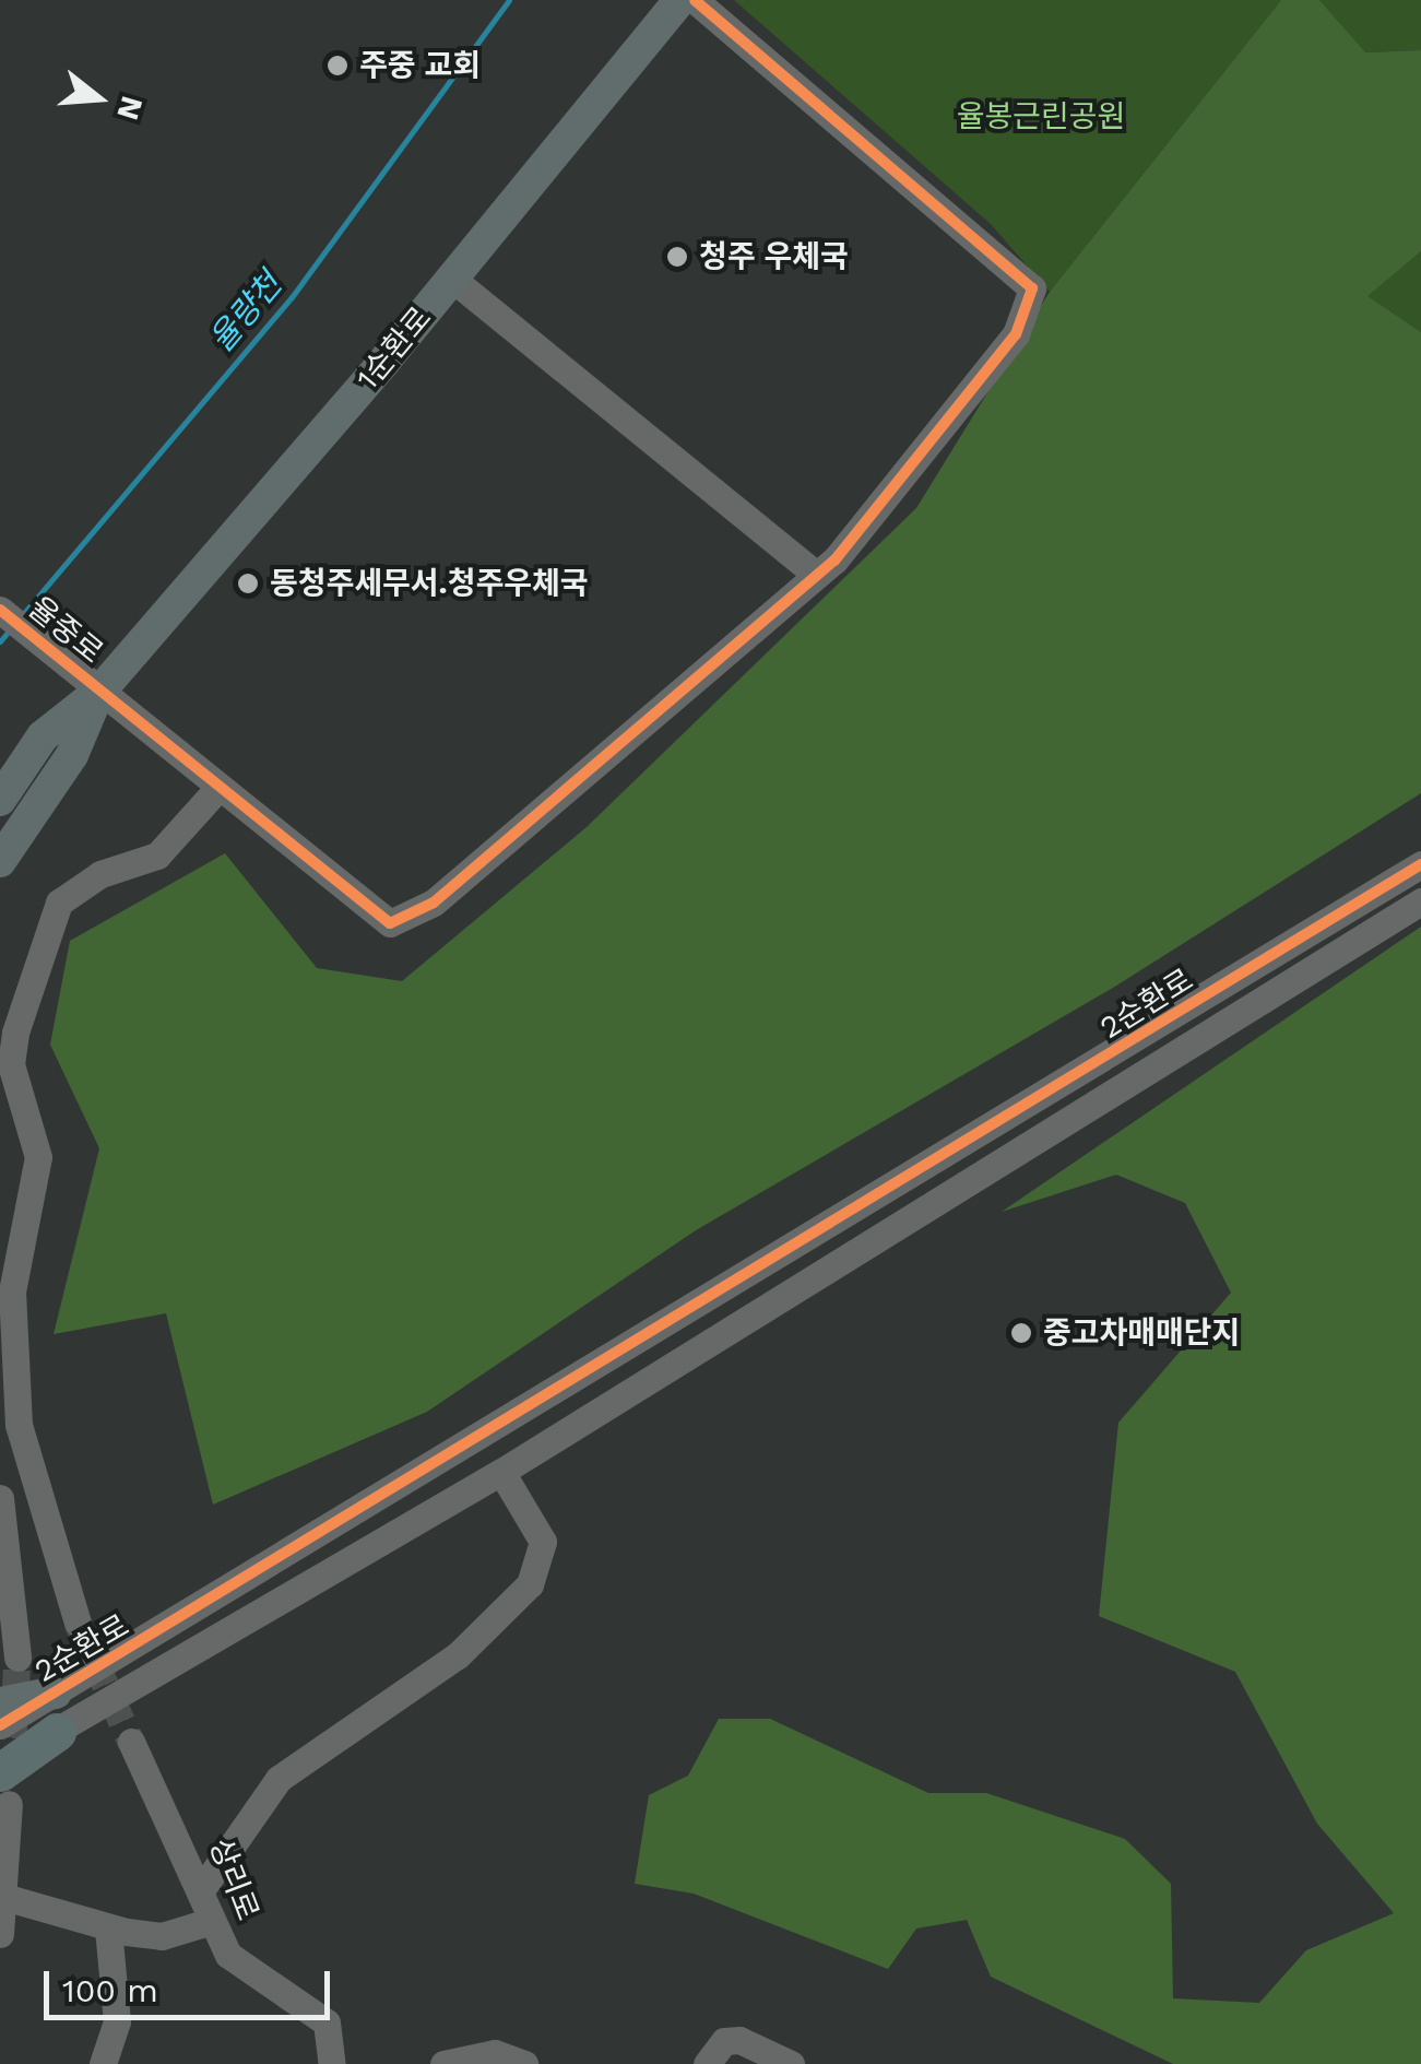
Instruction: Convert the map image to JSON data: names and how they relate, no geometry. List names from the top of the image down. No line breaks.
{"streets":{"main road":["1순환로"],"street":["율중로","2순환로","상리로"]},"crossings":[["1순환로","율중로"]],"water":["율량천"],"parks":["율봉근린공원"],"places":["주중 교회","청주 우체국","동청주세무서.청주우체국","중고차매매단지"],"scale_bar":"100 m","north":"right"}
